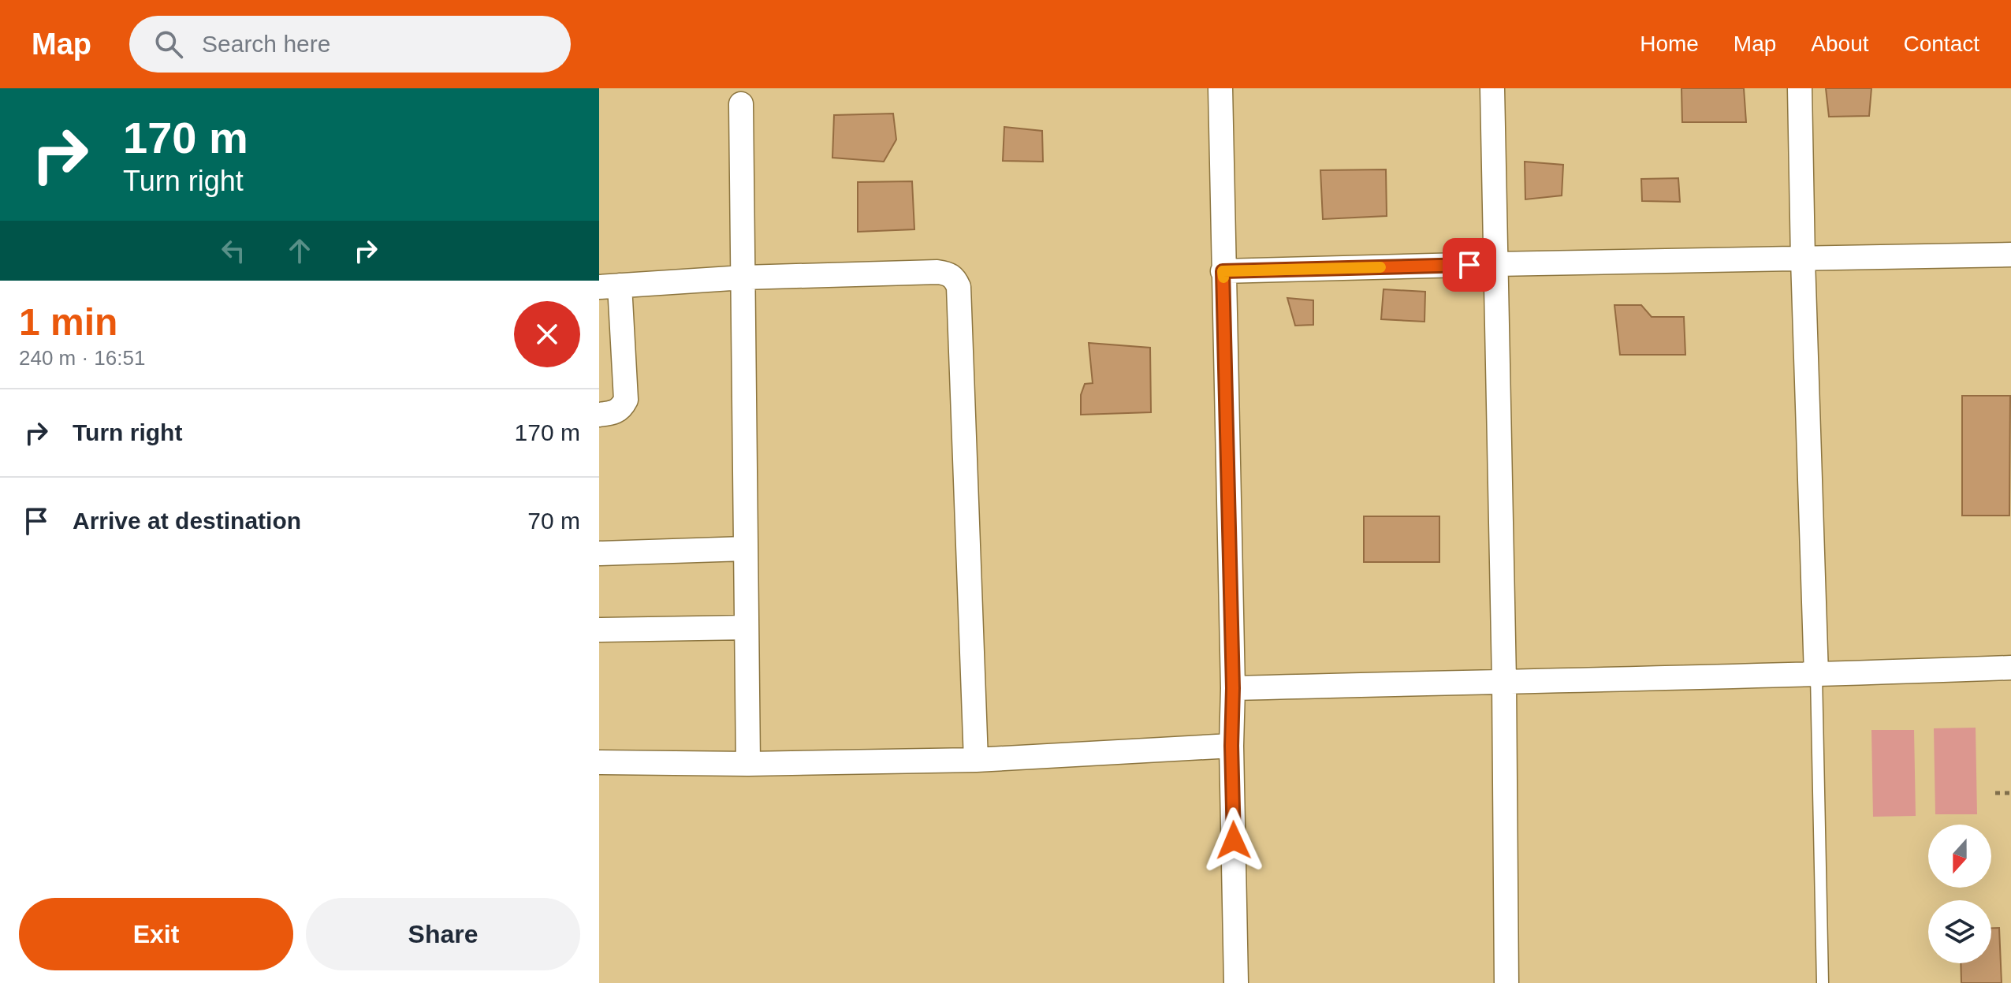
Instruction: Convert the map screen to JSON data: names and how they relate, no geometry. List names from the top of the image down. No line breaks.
{"north":"bottom","page":{"header":"Map","search":"Search here","nav":["Home","Map","About","Contact"],"turn":["170 m","Turn right"],"heading":["1 min","240 m · 16:51"],"list":[{"name":"Turn right","value":"170 m"},{"name":"Arrive at destination","value":"70 m"}],"buttons":["Exit","Share"]}}
